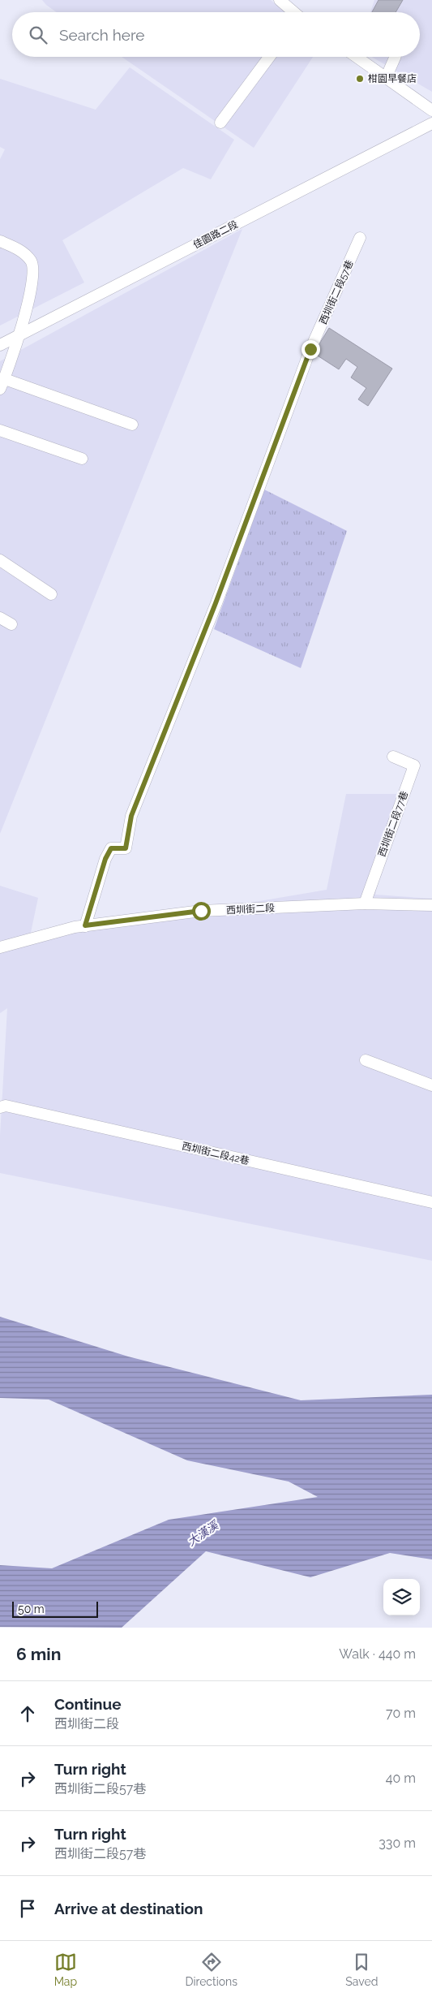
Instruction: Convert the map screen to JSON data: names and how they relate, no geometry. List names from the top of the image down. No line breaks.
{"streets":{"street":["佳園路二段","西圳街二段57巷","西圳街二段77巷","西圳街二段","西圳街二段42巷"]},"crossings":[["西圳街二段57巷","西圳街二段"],["西圳街二段77巷","西圳街二段"]],"water":["大漢溪"],"places":["柑園早餐店"],"scale_bar":"50 m","page":{"search":"Search here","scale":"50 m","heading":["6 min","Walk · 440 m"],"list":[["Continue","西圳街二段","70 m"],["Turn right","西圳街二段57巷","40 m"],["Turn right","西圳街二段57巷","330 m"],"Arrive at destination"],"nav":["Map","Directions","Saved"]}}
